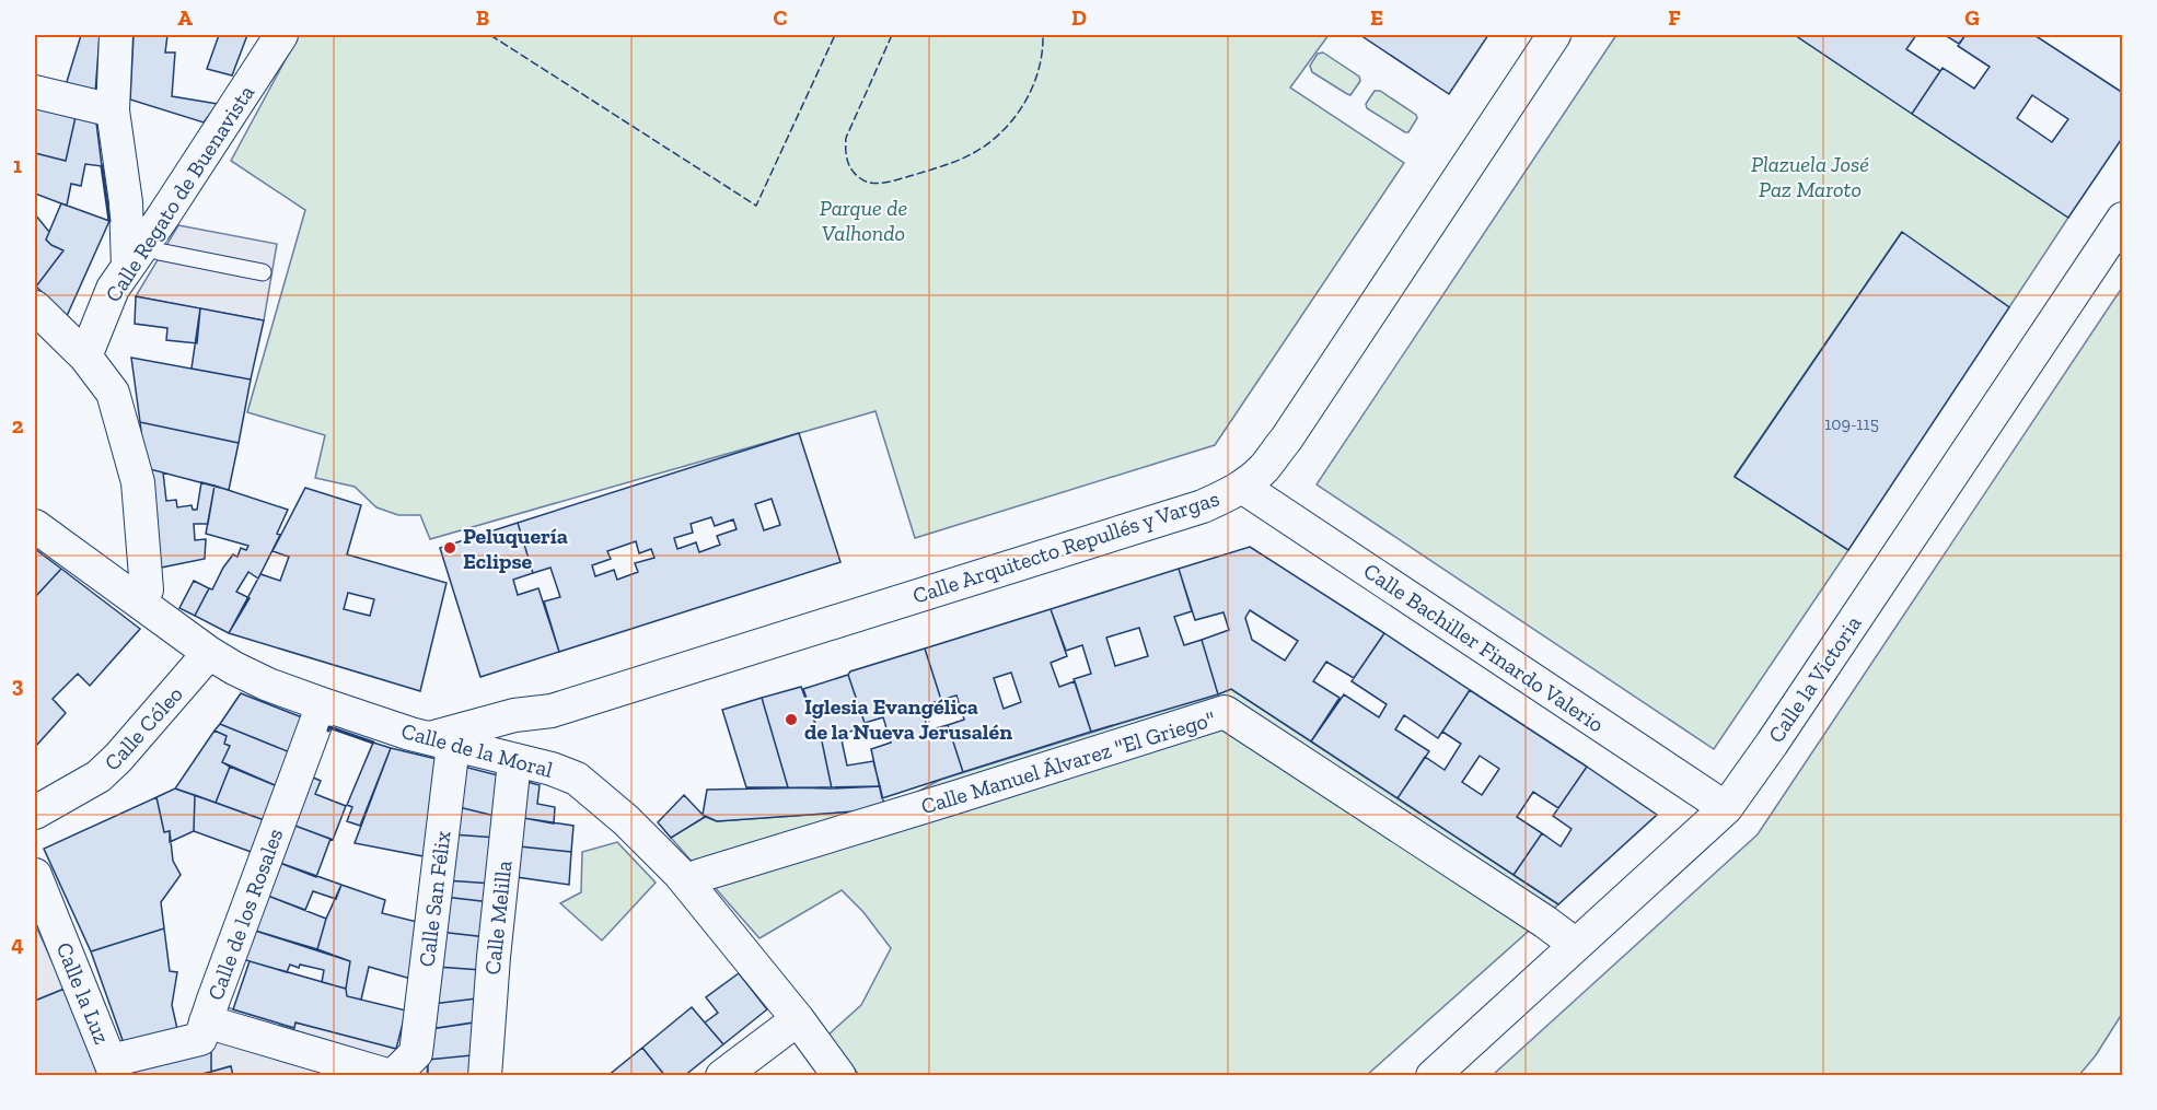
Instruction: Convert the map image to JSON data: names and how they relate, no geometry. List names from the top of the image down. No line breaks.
{"streets":{"street":["Calle Regato de Buenavista","Calle Arquitecto Repullés y Vargas","Calle Bachiller Finardo Valerio","Calle la Victoria","Calle Cóleo","Calle de la Moral","Calle Manuel Álvarez \"El Griego\"","Calle San Félix","Calle de los Rosales","Calle Melilla","Calle la Luz"]},"crossings":[["Calle Arquitecto Repullés y Vargas","Calle Bachiller Finardo Valerio"],["Calle Arquitecto Repullés y Vargas","Calle de la Moral"],["Calle Arquitecto Repullés y Vargas","Calle San Félix"],["Calle Arquitecto Repullés y Vargas","Calle Melilla"],["Calle Bachiller Finardo Valerio","Calle la Victoria"],["Calle la Victoria","Calle Manuel Álvarez \"El Griego\""],["Calle Cóleo","Calle de la Moral"],["Calle de la Moral","Calle San Félix"],["Calle de la Moral","Calle de los Rosales"],["Calle de la Moral","Calle Melilla"],["Calle de los Rosales","Calle la Luz"]],"parks":["Plazuela José Paz Maroto","Parque de Valhondo"],"places":["Peluquería Eclipse","Iglesia Evangélica de la Nueva Jerusalén"],"house_numbers":["109-115"],"grid":{"columns":["A","B","C","D","E","F","G"],"rows":["1","2","3","4"]}}
